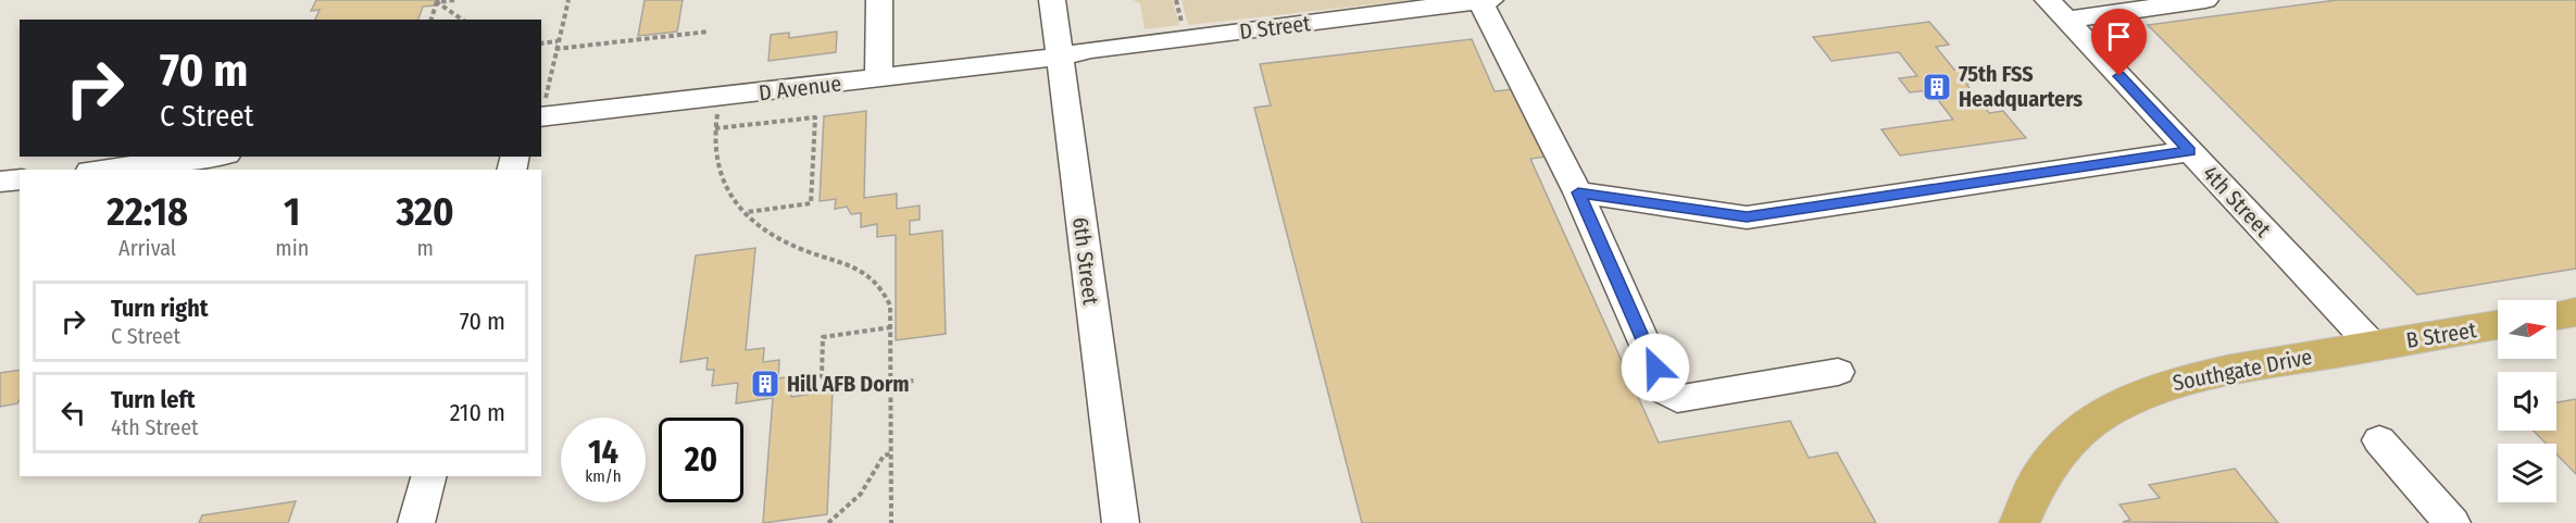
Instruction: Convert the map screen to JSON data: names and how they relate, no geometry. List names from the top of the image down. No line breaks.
{"streets":{"main road":["B Street","Southgate Drive"],"lane":["D Street","D Avenue","4th Street","6th Street"]},"crossings":[["D Street","D Avenue"],["D Street","6th Street"],["D Avenue","6th Street"],["4th Street","B Street"],["4th Street","Southgate Drive"],["B Street","Southgate Drive"]],"places":{"building":["75th FSS Headquarters","Hill AFB Dorm"]},"north":"right","page":{"turn":["70 m","C Street"],"eta":["22:18","Arrival","1","min","320","m"],"list":[{"name":"Turn right","note":"C Street","value":"70 m"},{"name":"Turn left","note":"4th Street","value":"210 m"}],"speed":"14 km/h","limit":"20"}}
